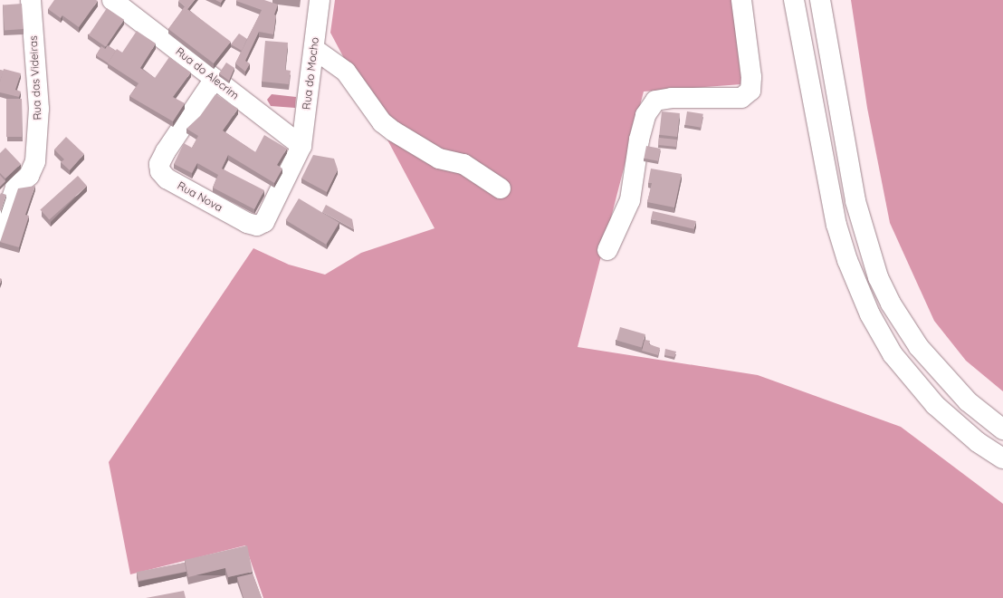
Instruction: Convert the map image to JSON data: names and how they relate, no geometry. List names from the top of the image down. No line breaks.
{"streets":{"main road":["Rua do Alecrim","Rua do Mocho","Rua das Videiras","Rua Nova"]},"crossings":[["Rua do Alecrim","Rua do Mocho"],["Rua do Alecrim","Rua Nova"],["Rua do Mocho","Rua Nova"]]}
